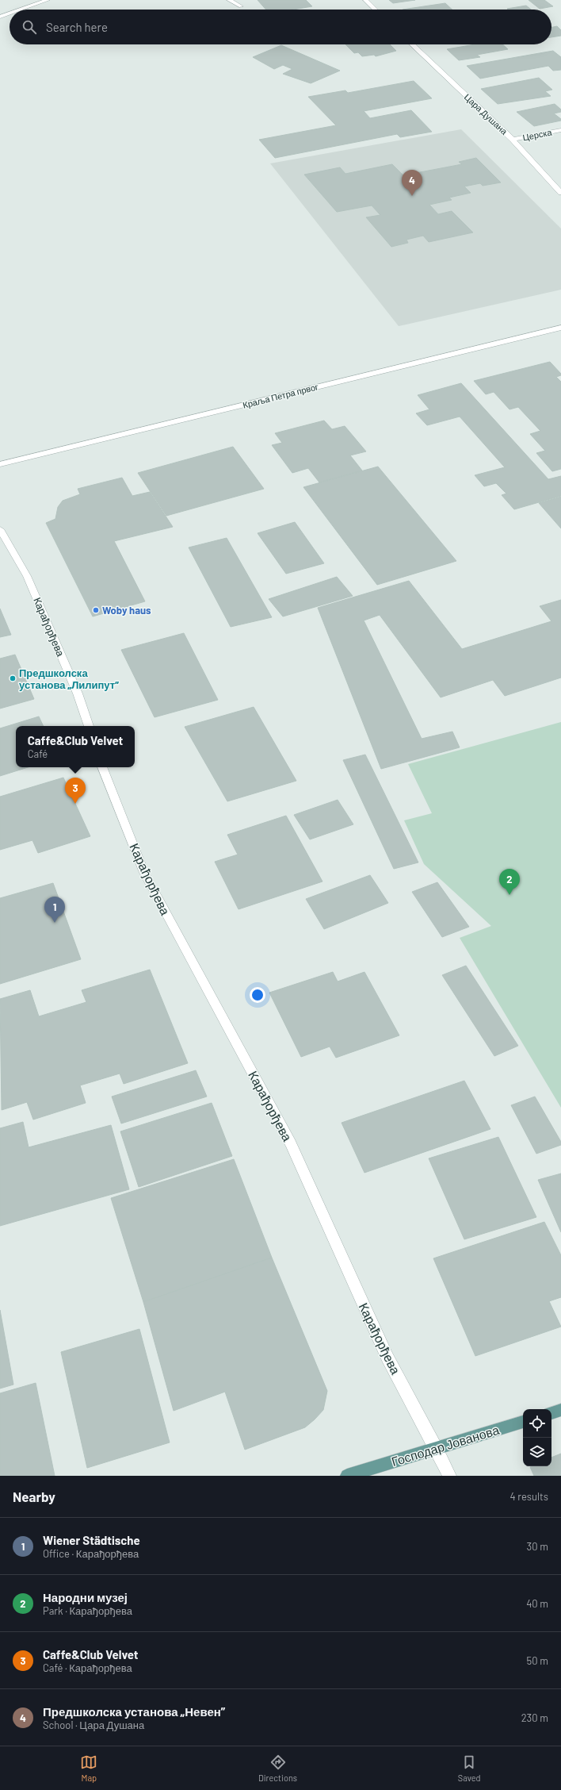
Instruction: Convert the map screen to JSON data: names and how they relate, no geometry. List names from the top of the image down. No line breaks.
{"streets":{"main road":["Господар Јованова"],"street":["Цара Душана","Церска","Краља Петра првог","Карађорђева"]},"crossings":[["Цара Душана","Церска"],["Карађорђева","Господар Јованова"]],"places":["Woby haus","Предшколска установа „Лилипут”"],"page":{"search":"Search here","pins":["4","3","2","1"],"popup":["Caffe&Club Velvet","Café"],"heading":["Nearby","4 results"],"list":[{"mark":"1","name":"Wiener Städtische","note":"Office · Карађорђева","value":"30 m"},{"mark":"2","name":"Народни музеј","note":"Park · Карађорђева","value":"40 m"},{"mark":"3","name":"Caffe&Club Velvet","note":"Café · Карађорђева","value":"50 m"},{"mark":"4","name":"Предшколска установа „Невен”","note":"School · Цара Душана","value":"230 m"}],"nav":["Map","Directions","Saved"]}}
